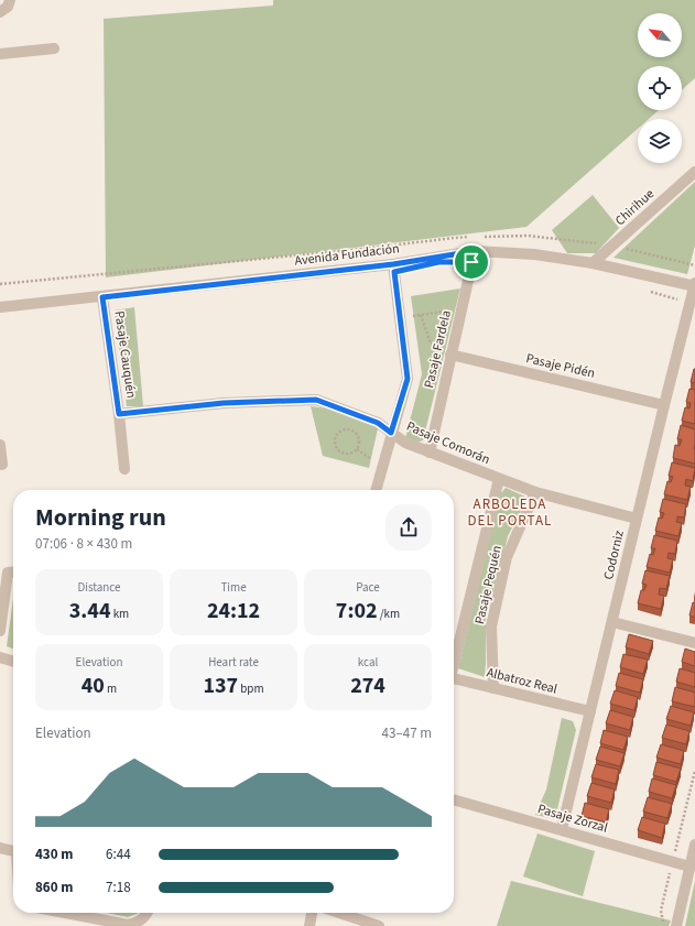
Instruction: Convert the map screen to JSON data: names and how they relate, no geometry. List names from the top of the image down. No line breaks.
{"streets":{"street":["Chirihue","Avenida Fundación","Pasaje Fardela","Pasaje Cauquén","Pasaje Pidén","Pasaje Comorán","Codorniz","Pasaje Pequén","Albatroz Real","Pasaje Zorzal"]},"crossings":[["Chirihue","Avenida Fundación"],["Avenida Fundación","Pasaje Fardela"],["Avenida Fundación","Pasaje Cauquén"],["Avenida Fundación","Codorniz"],["Pasaje Fardela","Pasaje Pidén"],["Pasaje Fardela","Pasaje Comorán"],["Pasaje Cauquén","Pasaje Comorán"],["Pasaje Pidén","Codorniz"],["Pasaje Comorán","Codorniz"],["Pasaje Comorán","Pasaje Pequén"],["Codorniz","Albatroz Real"],["Codorniz","Pasaje Zorzal"],["Pasaje Pequén","Albatroz Real"]],"districts":["ARBOLEDA DEL PORTAL"],"north":"top left","page":{"heading":["Morning run","07:06 · 8 × 430 m"],"stats":[["Distance","3.44 km"],["Time","24:12"],["Pace","7:02 /km"],["Elevation","40 m"],["Heart rate","137 bpm"],["kcal","274"]],"chart":["Elevation","43–47 m"],"list":[{"name":"430 m","note":"6:44"},{"name":"860 m","note":"7:18"}]}}
